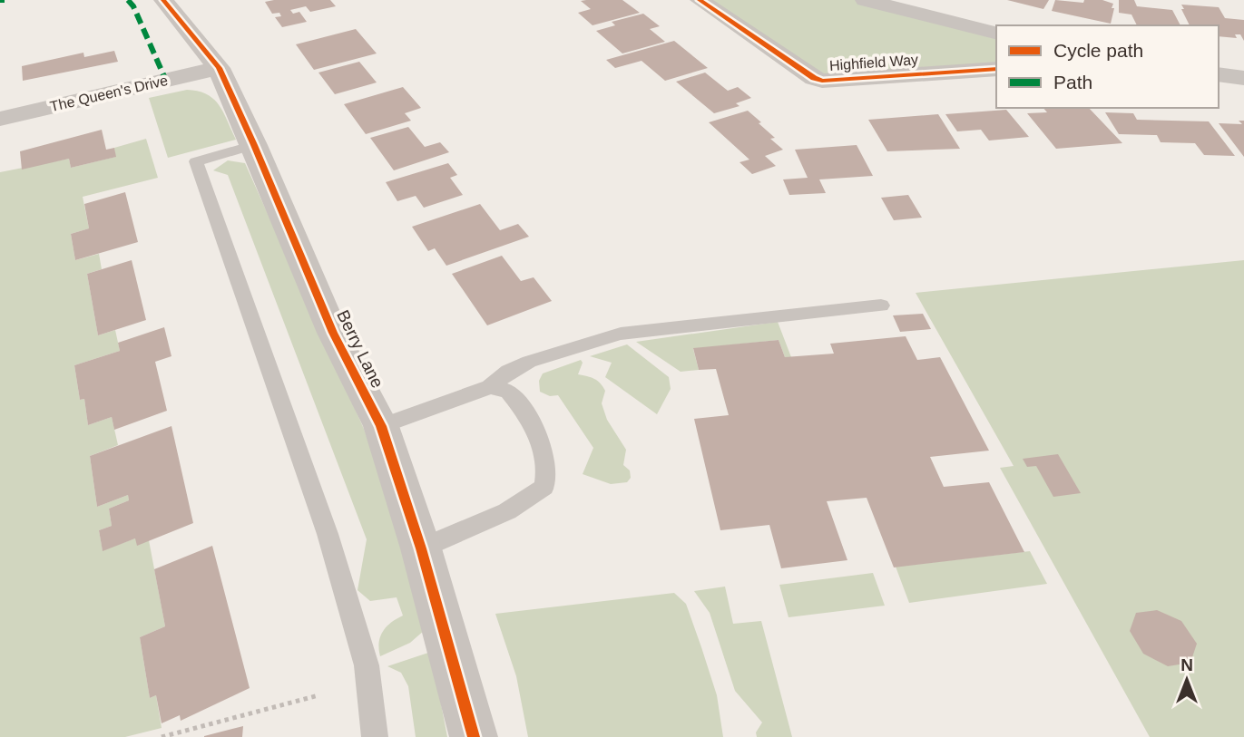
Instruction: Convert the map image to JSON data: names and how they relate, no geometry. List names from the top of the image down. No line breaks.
{"streets":{"street":["Highfield Way","The Queen's Drive","Berry Lane"]},"crossings":[["The Queen's Drive","Berry Lane"]],"legend":["Cycle path","Path"],"north":"top"}
